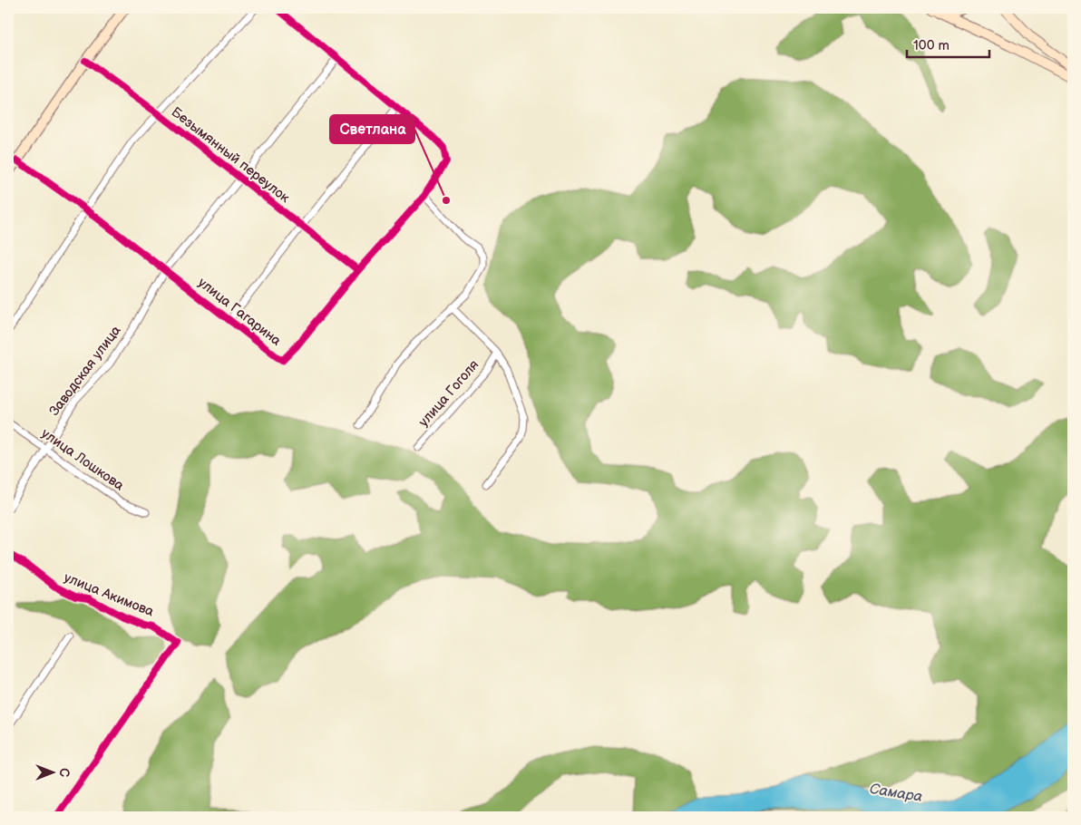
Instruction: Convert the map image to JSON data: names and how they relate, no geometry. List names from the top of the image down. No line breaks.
{"streets":{"street":["Безымянный переулок","улица Гагарина","Заводская улица","улица Гоголя","улица Лошкова","улица Акимова"]},"crossings":[["Безымянный переулок","улица Гагарина"],["Безымянный переулок","Заводская улица"],["улица Гагарина","Заводская улица"],["Заводская улица","улица Лошкова"]],"water":["Самара"],"places":["Светлана"],"scale_bar":"100 m","north":"right"}
